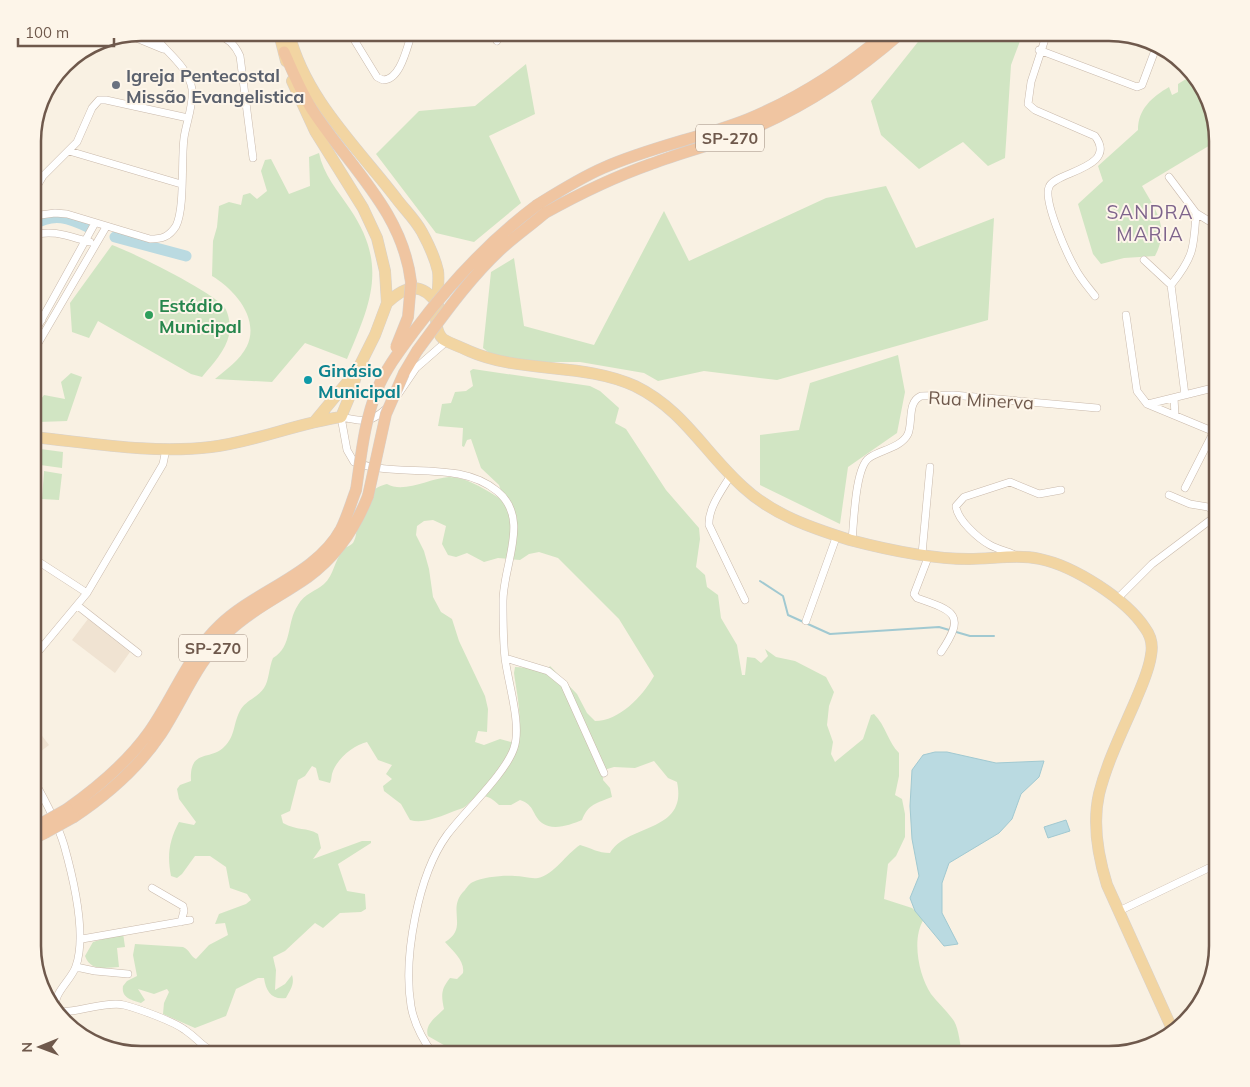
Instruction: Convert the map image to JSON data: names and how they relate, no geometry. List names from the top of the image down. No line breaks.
{"streets":{"highway":["SP-270"],"street":["Rua Minerva"]},"districts":["SANDRA MARIA"],"places":["Igreja Pentecostal Missão Evangelistica","Estádio Municipal","Ginásio Municipal"],"scale_bar":"100 m","north":"left"}
